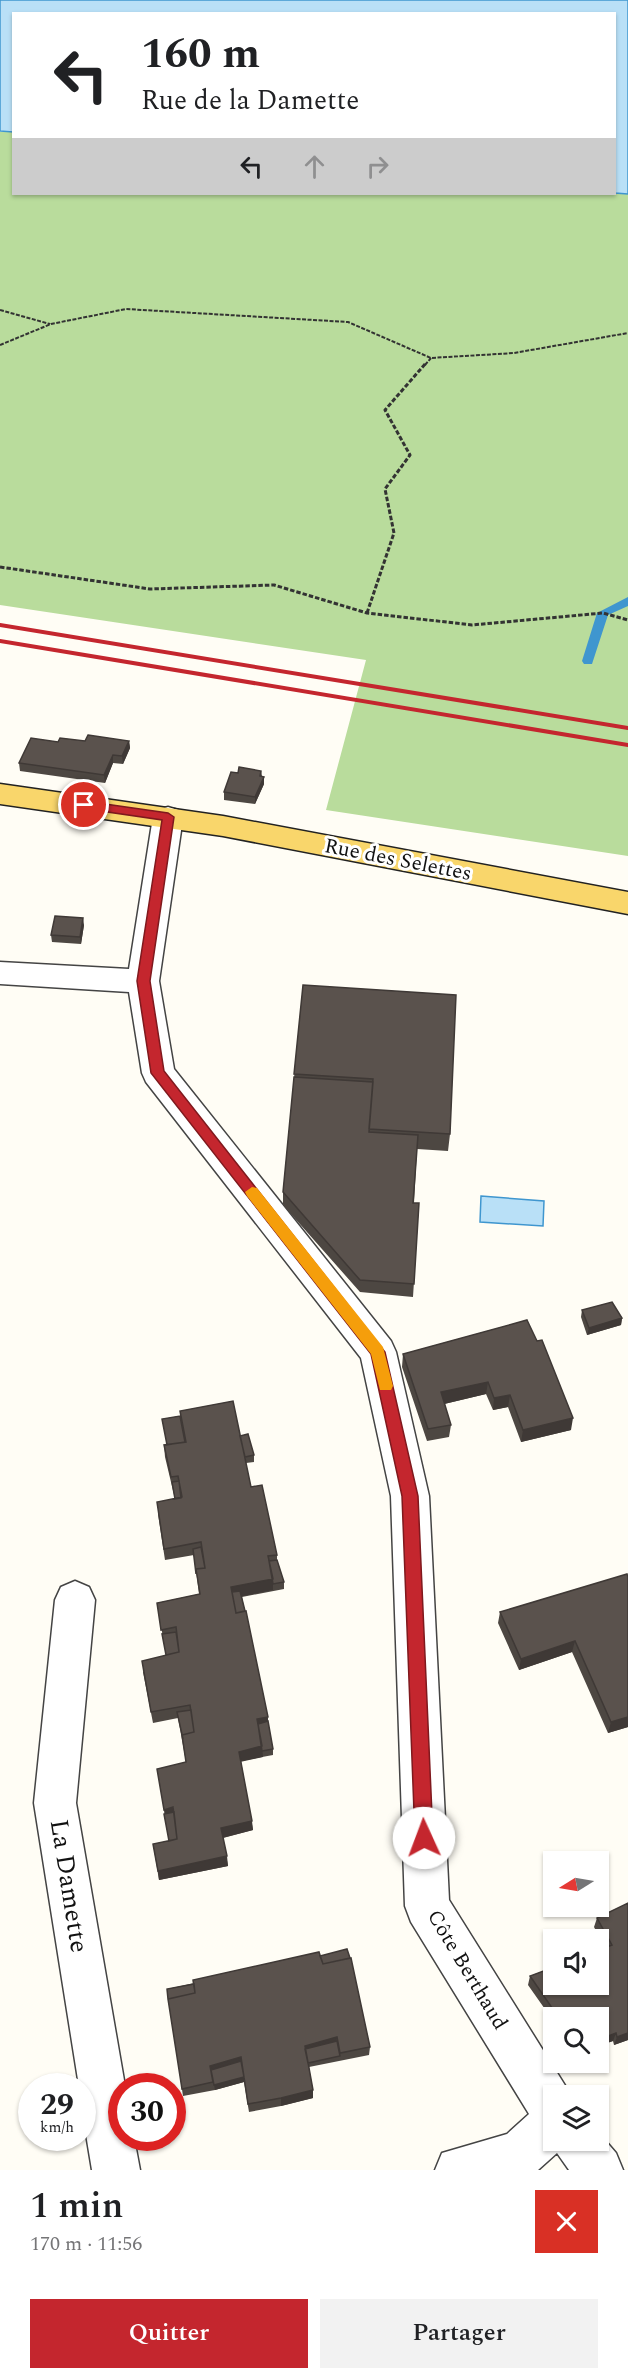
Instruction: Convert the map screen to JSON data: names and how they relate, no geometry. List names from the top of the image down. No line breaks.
{"streets":{"main road":["Rue des Selettes"],"street":["La Damette","Côte Berthaud"]},"crossings":[["Rue des Selettes","Côte Berthaud"]],"north":"left","page":{"turn":["160 m","Rue de la Damette"],"speed":"29 km/h","limit":"30","heading":["1 min","170 m · 11:56"],"buttons":["Quitter","Partager"]}}
